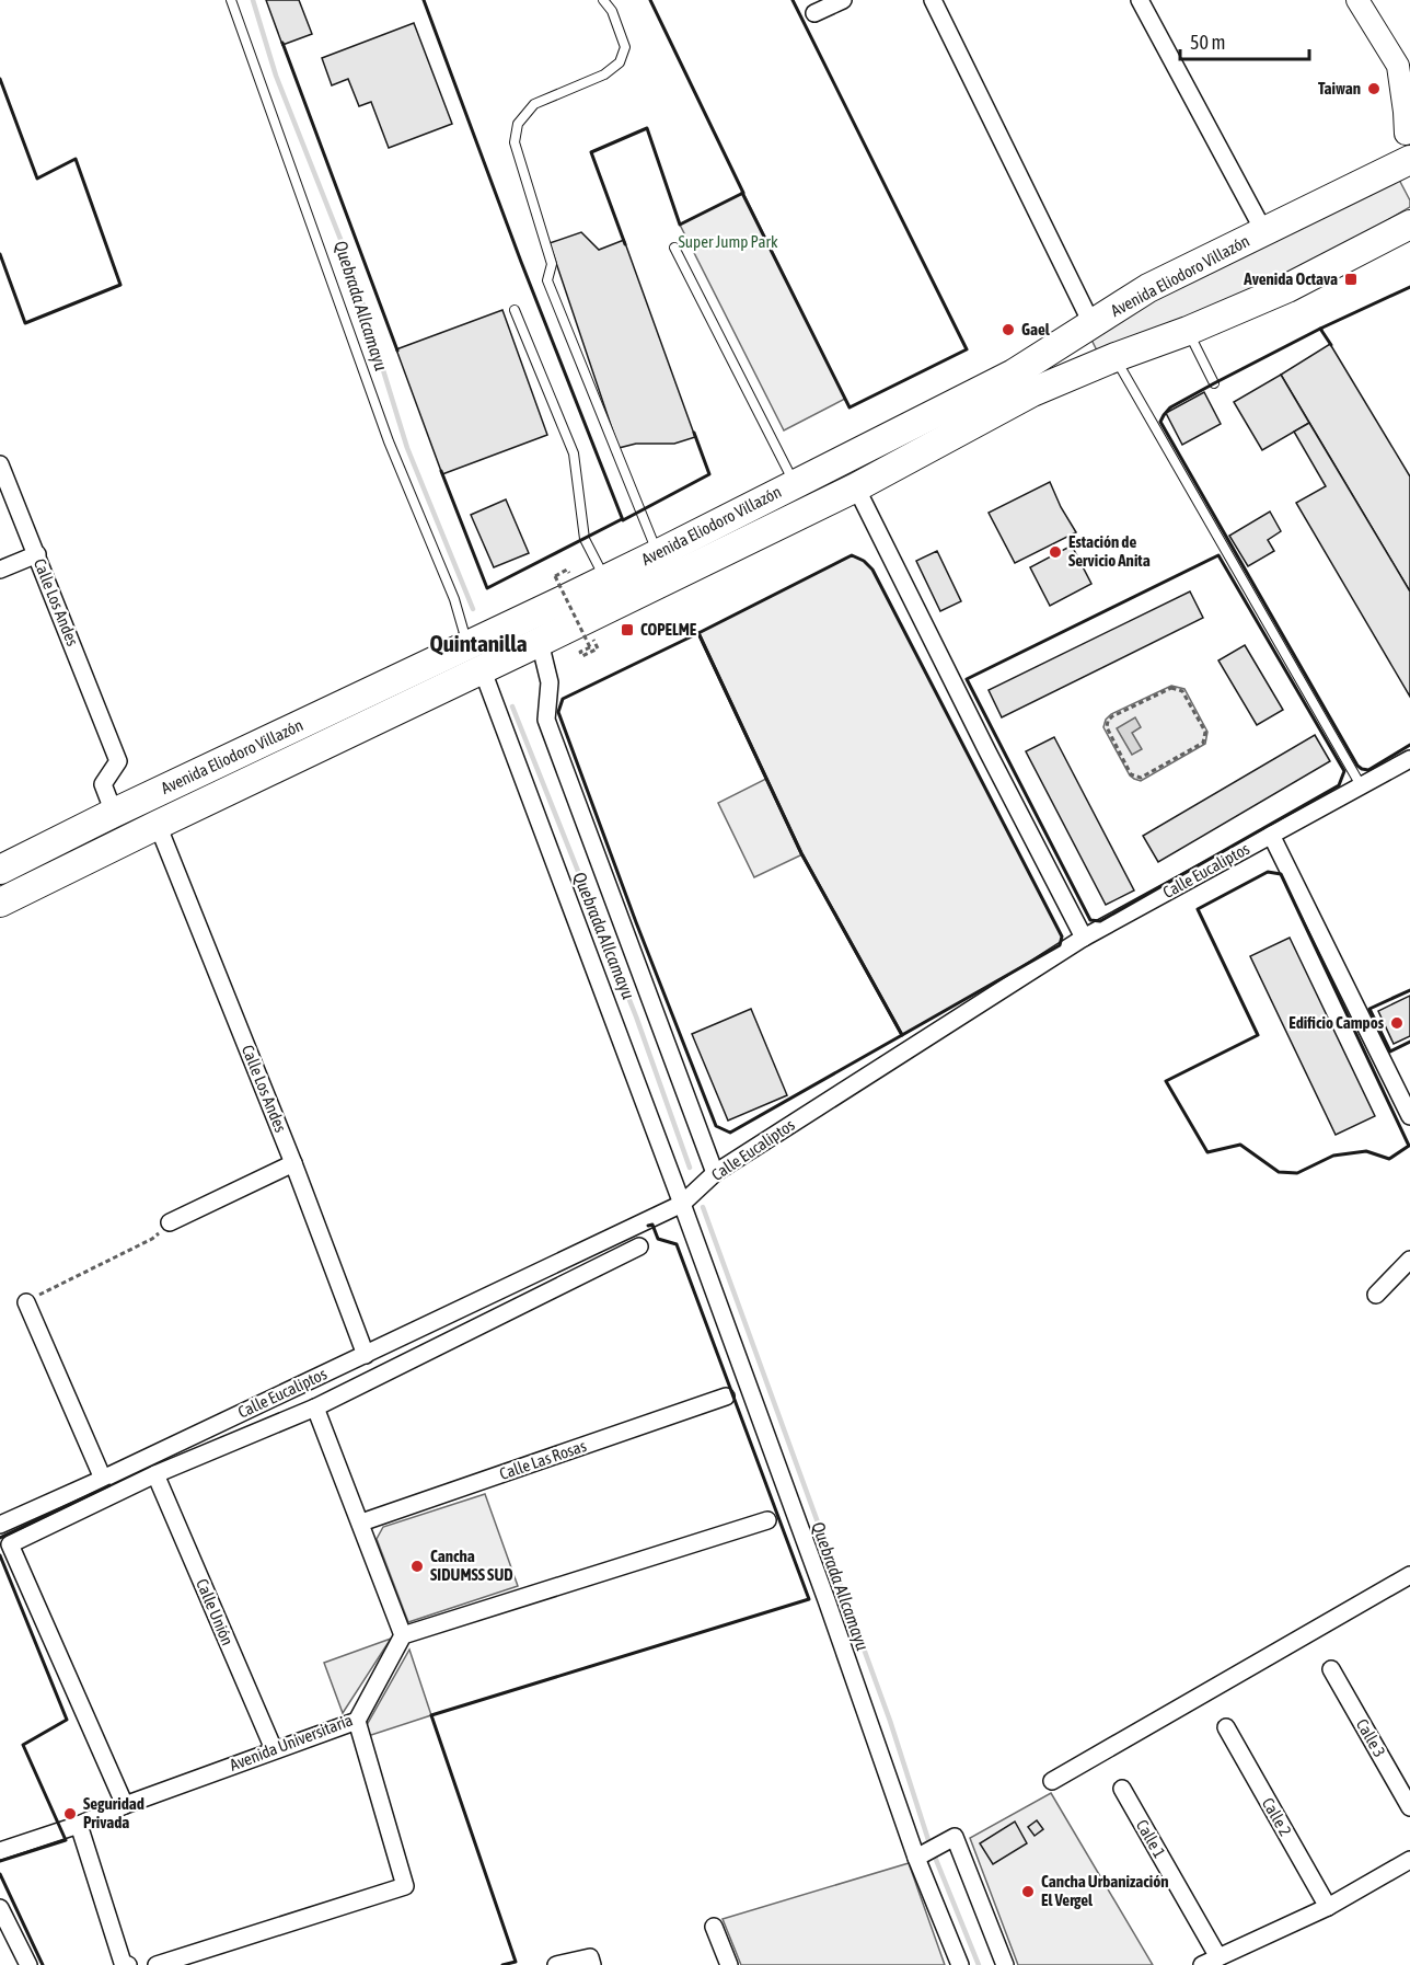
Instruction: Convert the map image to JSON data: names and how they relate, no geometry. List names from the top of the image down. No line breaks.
{"streets":{"highway":["Avenida Eliodoro Villazón"],"street":["Calle Los Andes","Calle Eucaliptos","Calle Las Rosas","Calle Unión","Calle 3","Avenida Universitaria","Calle 2","Calle 1"]},"crossings":[["Avenida Eliodoro Villazón","Calle Los Andes"],["Calle Los Andes","Calle Eucaliptos"],["Calle Eucaliptos","Calle Unión"],["Calle Eucaliptos","Avenida Universitaria"],["Calle Unión","Avenida Universitaria"]],"districts":["Quintanilla"],"water":["Quebrada Allcamayu"],"parks":["Super Jump Park"],"places":{"other":["Taiwan","Gael","Estación de Servicio Anita","Edificio Campos","Cancha SIDUMSS SUD","Seguridad Privada","Cancha Urbanización El Vergel"],"transit":["Avenida Octava","COPELME"]},"scale_bar":"50 m"}
